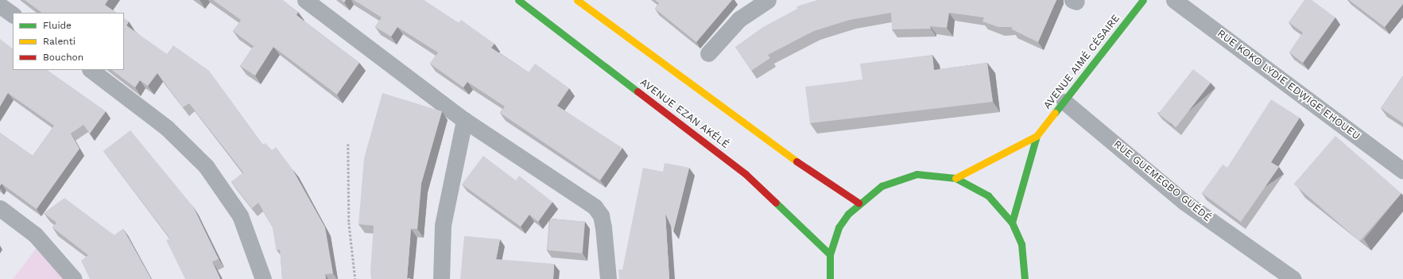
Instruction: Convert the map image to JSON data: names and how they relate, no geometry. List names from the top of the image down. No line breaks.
{"streets":{"street":["AVENUE AIMÉ CÉSAIRE","RUE KOKO LYDIE EDWIGE EHOUEU","AVENUE EZAN AKÉLÉ","RUE GUEMEGBO GUÉDÉ"]},"crossings":[["AVENUE AIMÉ CÉSAIRE","RUE GUEMEGBO GUÉDÉ"]],"legend":["Fluide","Ralenti","Bouchon"]}
